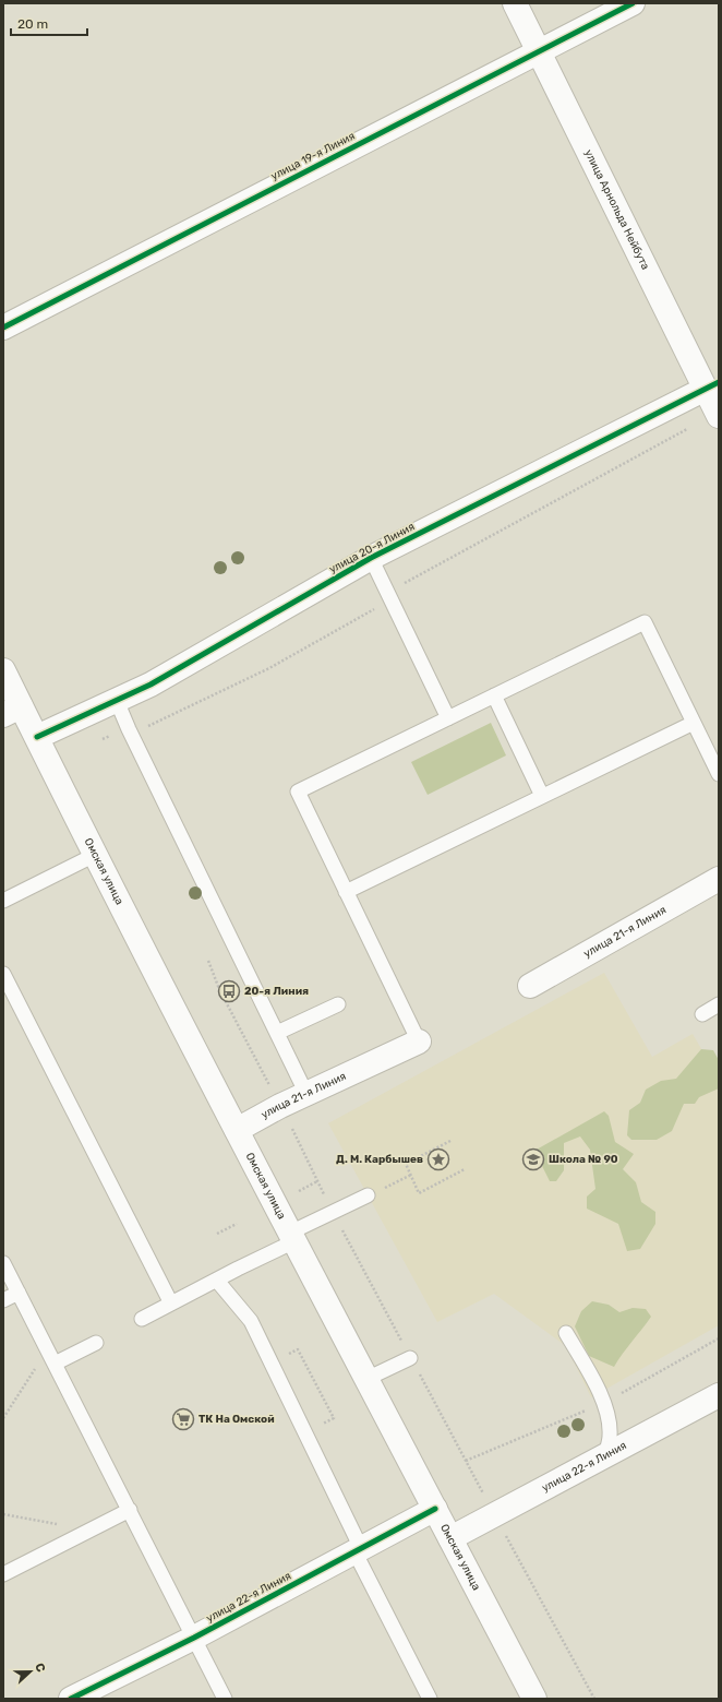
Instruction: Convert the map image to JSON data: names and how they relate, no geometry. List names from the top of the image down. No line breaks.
{"streets":{"street":["улица 19-я Линия","улица Арнольда Нейбута","улица 20-я Линия","Омская улица","улица 21-я Линия","улица 22-я Линия"]},"crossings":[["улица 19-я Линия","улица Арнольда Нейбута"],["улица Арнольда Нейбута","улица 20-я Линия"],["улица 20-я Линия","Омская улица"],["Омская улица","улица 21-я Линия"],["Омская улица","улица 22-я Линия"]],"places":{"bus stop":["20-я Линия"],"place":["Д. М. Карбышев"],"school or university":["Школа № 90"],"supermarket":["ТК На Омской"]},"scale_bar":"20 m","north":"right"}
